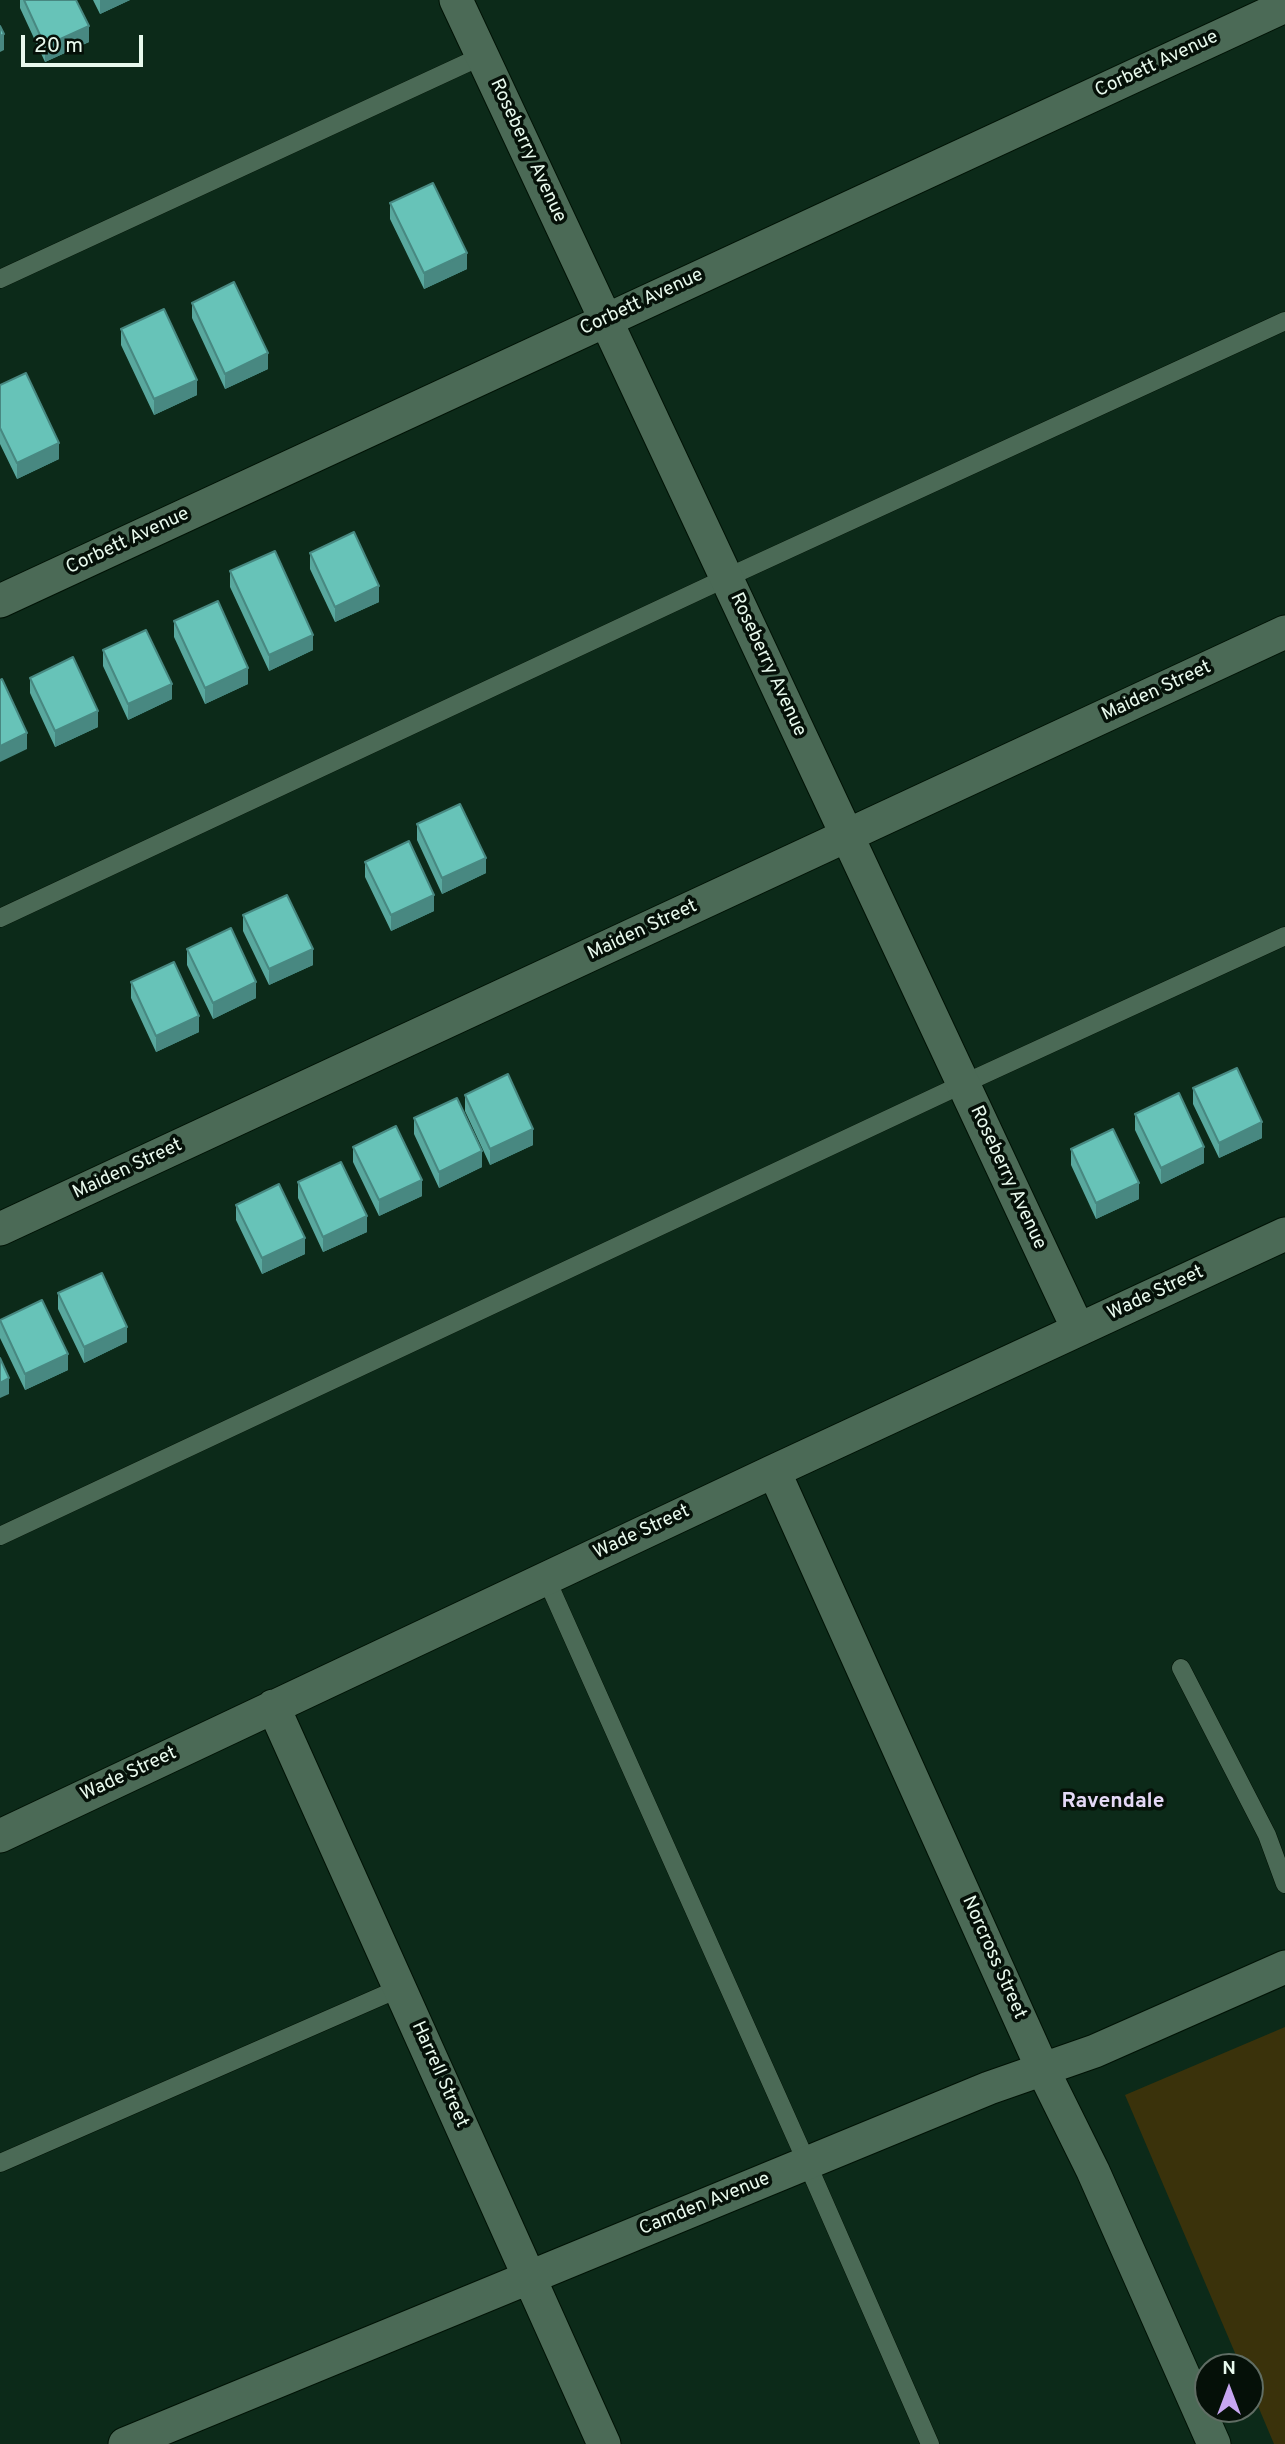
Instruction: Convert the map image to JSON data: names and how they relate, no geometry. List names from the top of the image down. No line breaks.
{"streets":{"street":["Corbett Avenue","Roseberry Avenue","Maiden Street","Wade Street","Norcross Street","Harrell Street","Camden Avenue"]},"crossings":[["Corbett Avenue","Roseberry Avenue"],["Roseberry Avenue","Maiden Street"],["Roseberry Avenue","Wade Street"],["Wade Street","Norcross Street"],["Wade Street","Harrell Street"],["Norcross Street","Camden Avenue"],["Harrell Street","Camden Avenue"]],"districts":["Ravendale"],"scale_bar":"20 m","north":"top"}
